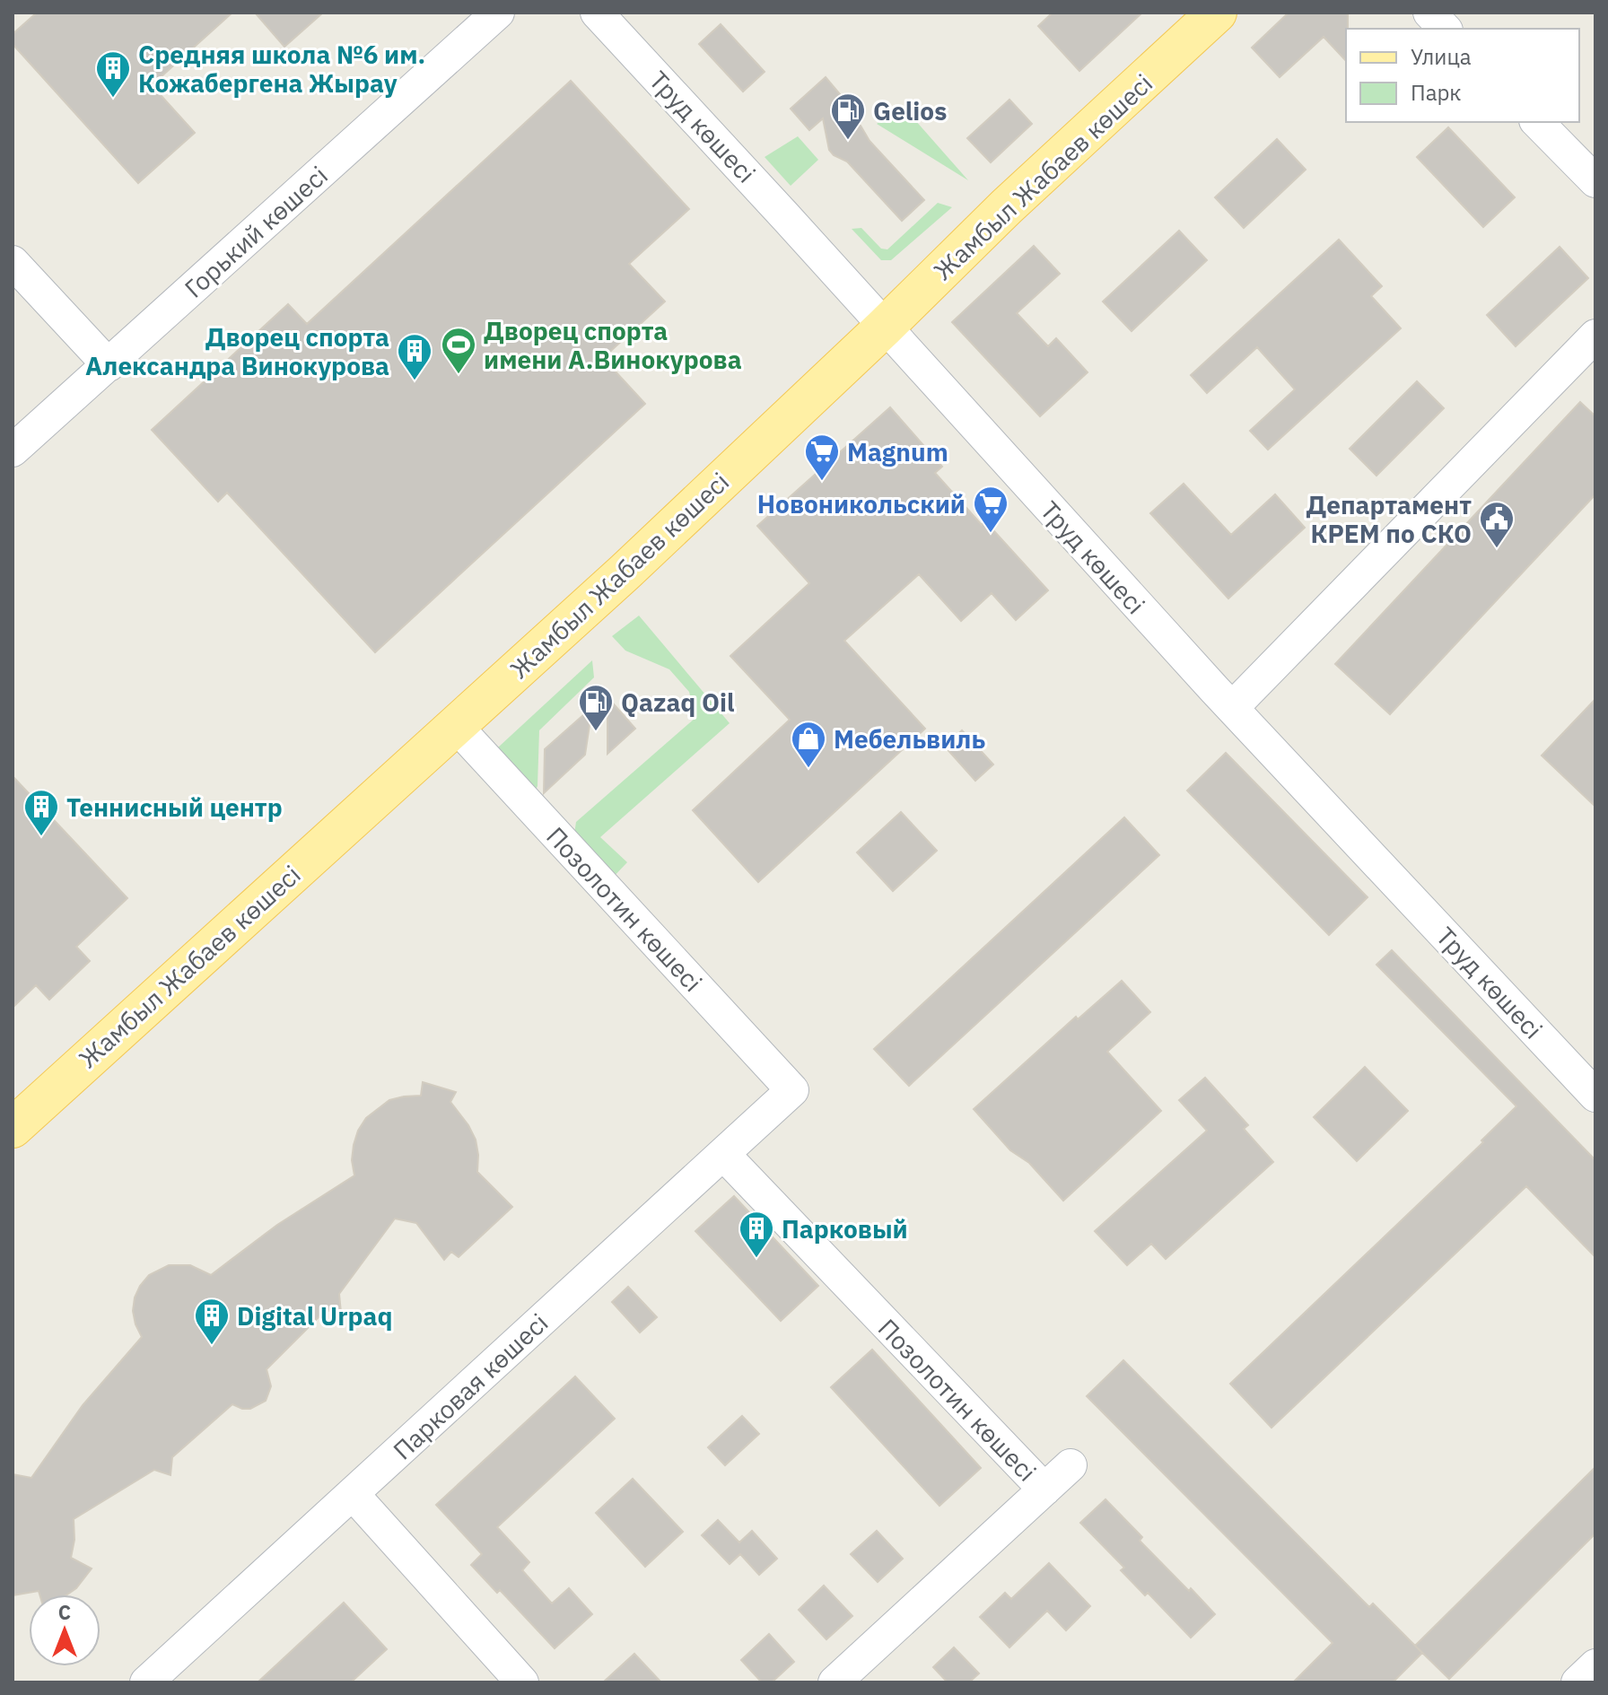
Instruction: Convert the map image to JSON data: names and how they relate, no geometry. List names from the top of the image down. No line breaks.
{"streets":{"main road":["Жамбыл Жабаев көшесі"],"street":["Труд көшесі","Горький көшесі","Позолотин көшесі","Парковая көшесі"]},"crossings":[["Труд көшесі","Жамбыл Жабаев көшесі"],["Жамбыл Жабаев көшесі","Позолотин көшесі"],["Позолотин көшесі","Парковая көшесі"]],"places":{"building":["Средняя школа №6 им. Кожабергена Жырау","Дворец спорта Александра Винокурова","Теннисный центр","Парковый","Digital Urpaq"],"fuel station":["Gelios","Qazaq Oil"],"sports":["Дворец спорта имени А.Винокурова"],"supermarket":["Magnum","Новоникольский"],"public building":["Департамент КРЕМ по СКО"],"shop":["Мебельвиль"]},"legend":["Улица","Парк"],"north":"top"}
